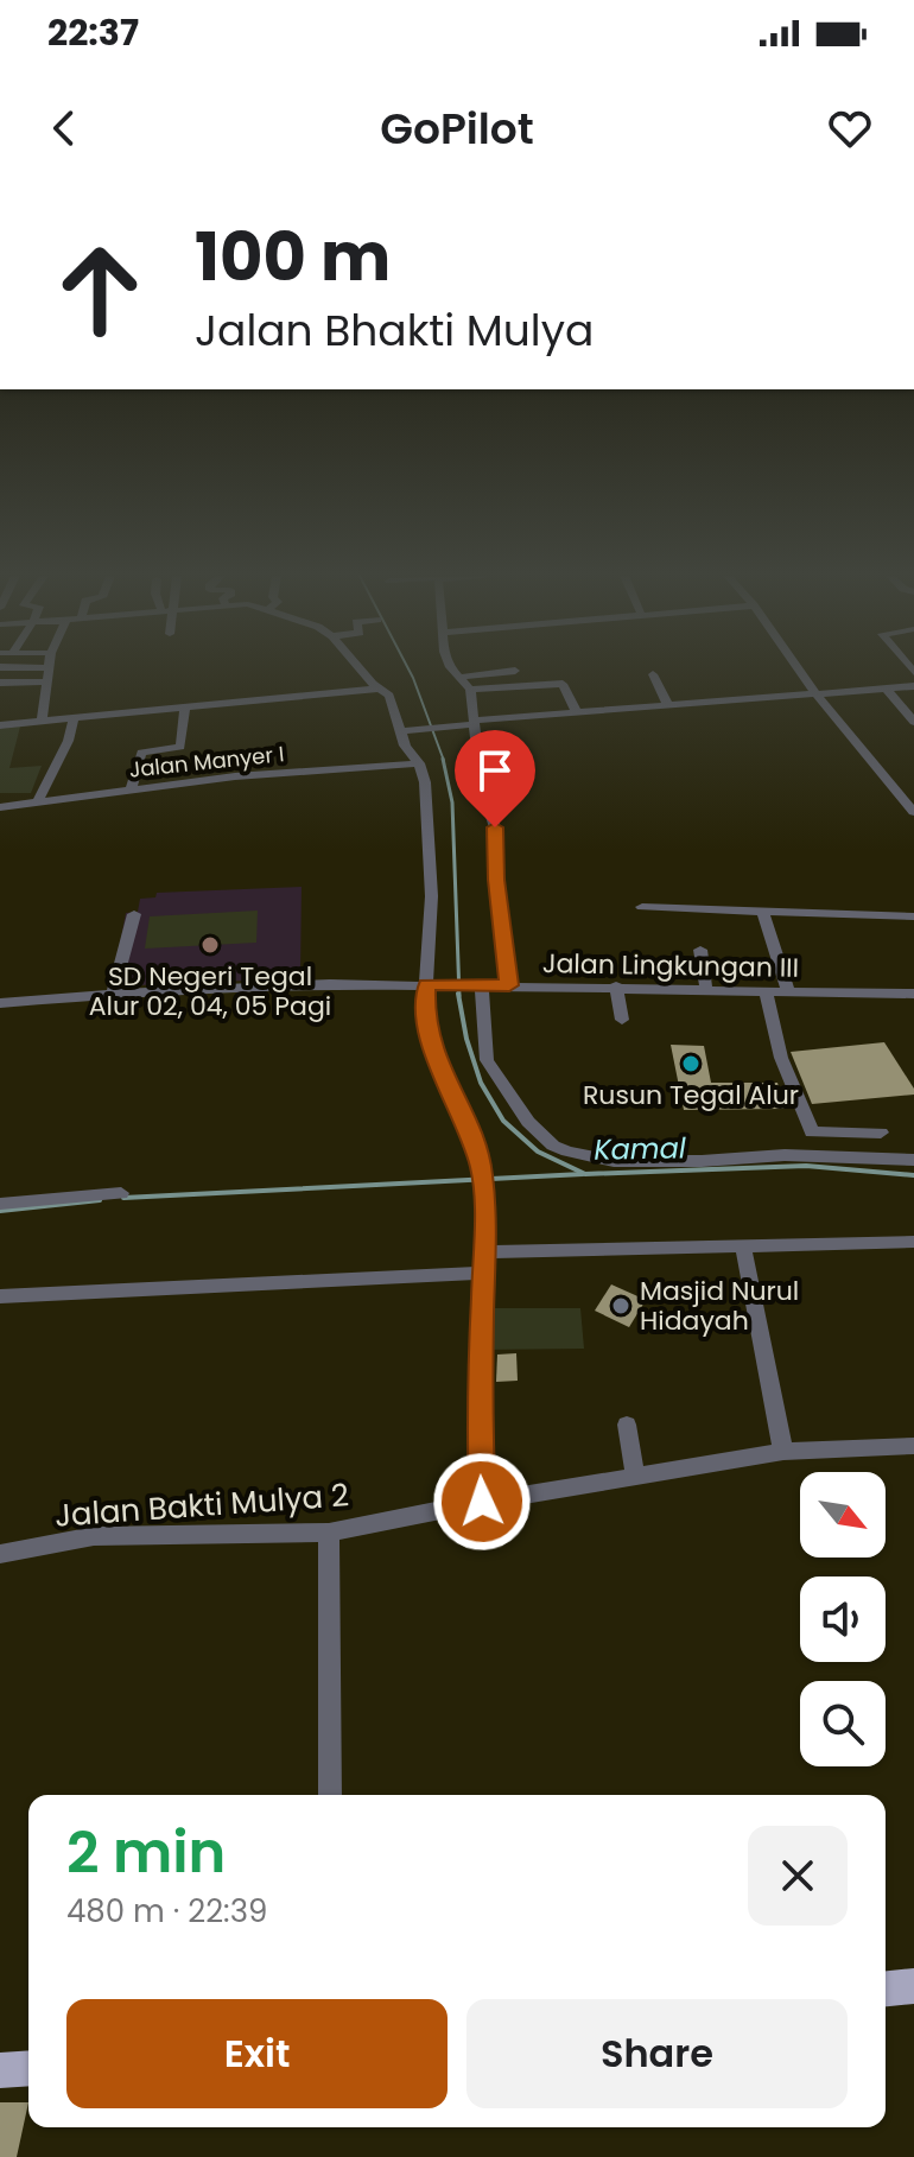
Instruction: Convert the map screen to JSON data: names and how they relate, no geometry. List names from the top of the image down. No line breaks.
{"streets":{"street":["Jalan Manyer I","Jalan Lingkungan III","Jalan Bakti Mulya 2"]},"water":["Kamal"],"places":["SD Negeri Tegal Alur 02, 04, 05 Pagi","Rusun Tegal Alur","Masjid Nurul Hidayah"],"north":"bottom right","page":{"status":"22:37","header":"GoPilot","turn":["100 m","Jalan Bhakti Mulya"],"heading":["2 min","480 m · 22:39"],"buttons":["Exit","Share"]}}
